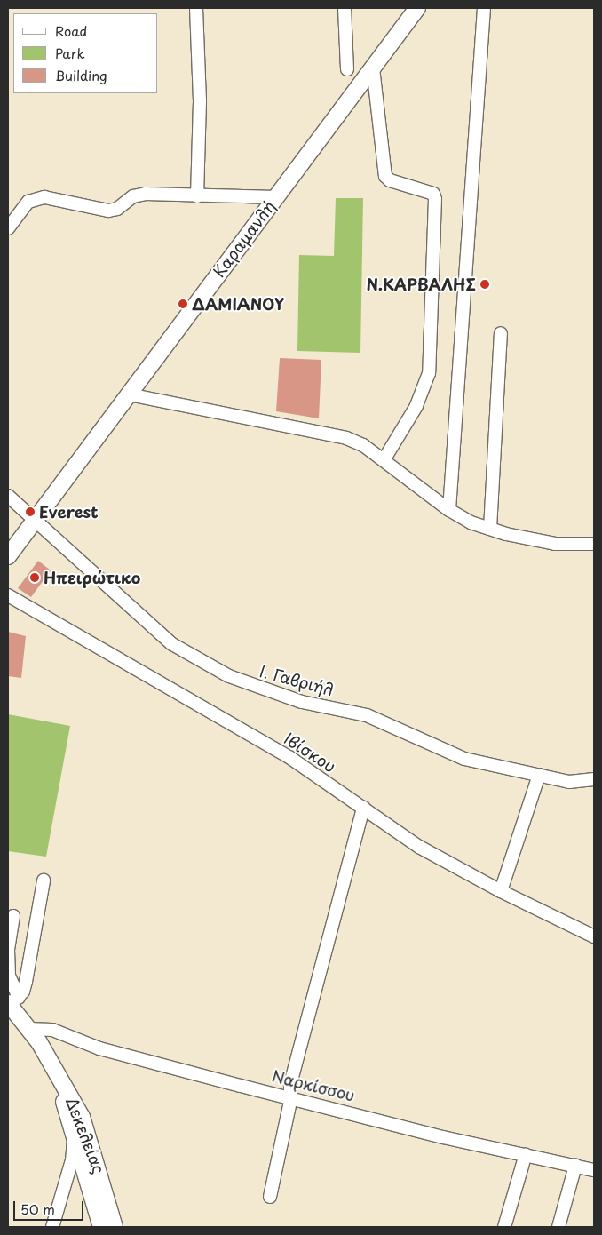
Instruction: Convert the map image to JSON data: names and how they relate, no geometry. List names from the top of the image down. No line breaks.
{"streets":{"main road":["Καραμανλή","Δεκελείας"],"street":["Ι. Γαβριήλ","Ιβίσκου","Ναρκίσσου"]},"crossings":[["Καραμανλή","Ι. Γαβριήλ"],["Ναρκίσσου","Δεκελείας"]],"places":["Ν.ΚΑΡΒΑΛΗΣ","ΔΑΜΙΑΝΟΥ","Everest","Ηπειρώτικο"],"legend":["Road","Park","Building"],"scale_bar":"50 m"}
